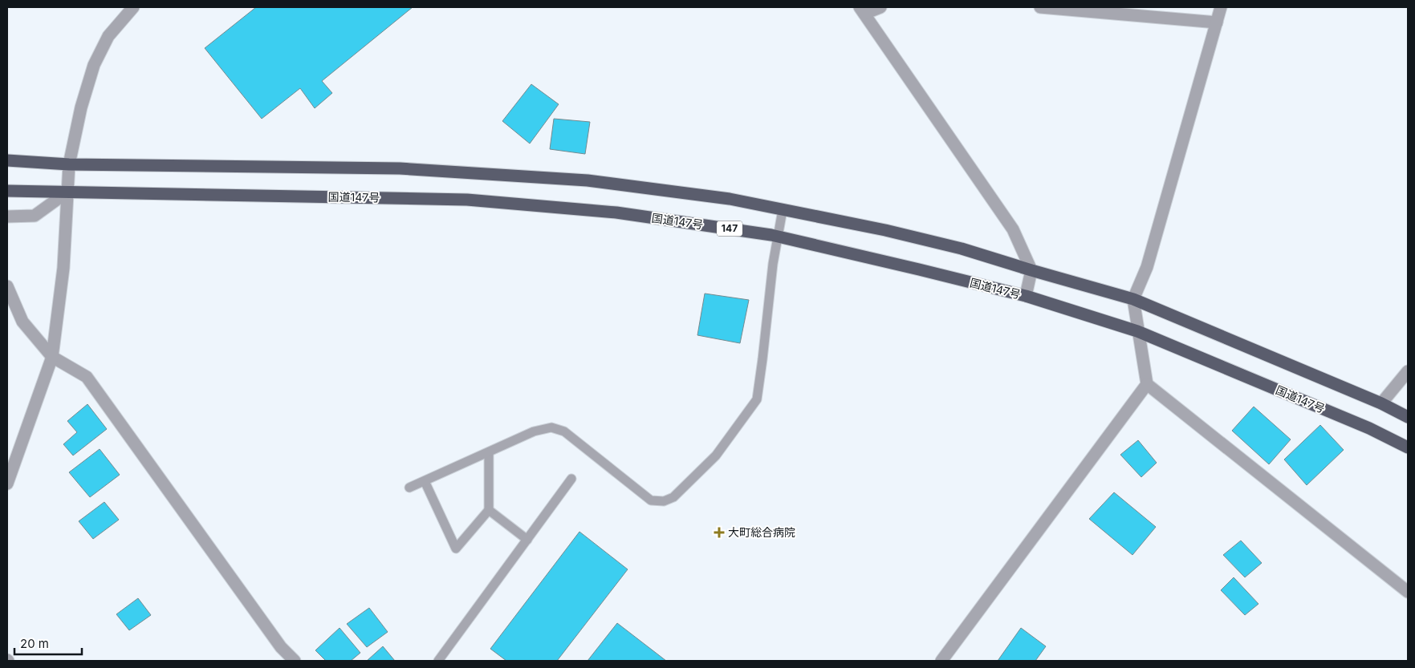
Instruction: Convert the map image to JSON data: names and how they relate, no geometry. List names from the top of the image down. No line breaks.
{"streets":{"highway":["国道147号","147"]},"places":{"health":["大町総合病院"]},"scale_bar":"20 m"}
